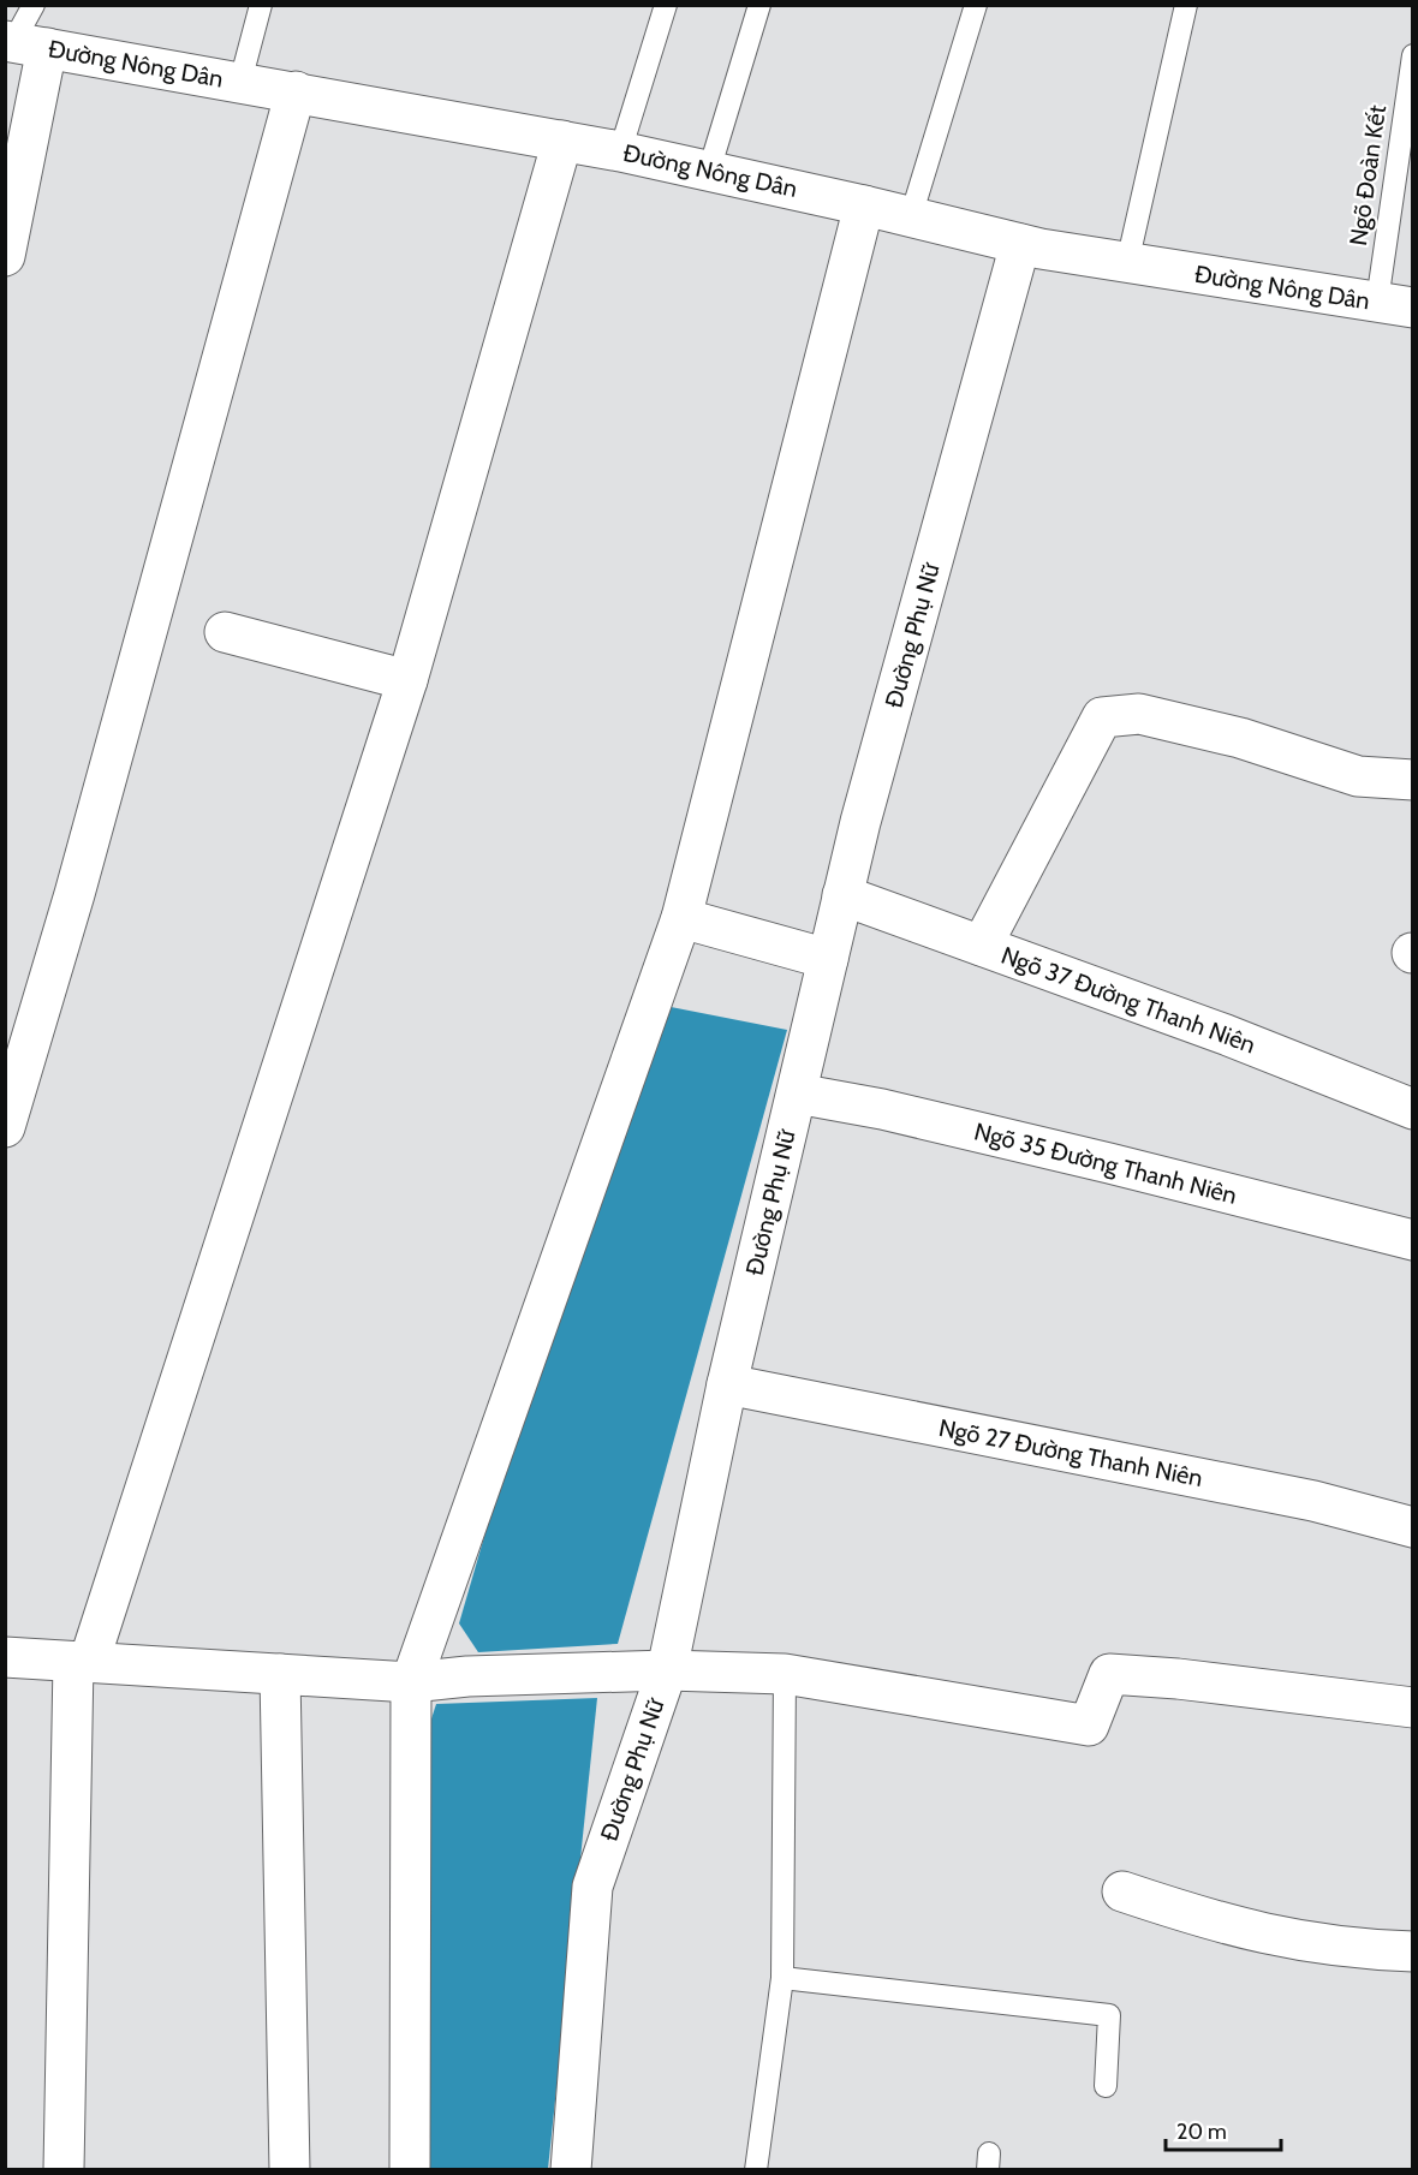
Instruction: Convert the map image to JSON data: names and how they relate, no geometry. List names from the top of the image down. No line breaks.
{"streets":{"street":["Đường Nông Dân","Đường Phụ Nữ","Ngõ 37 Đường Thanh Niên","Ngõ 35 Đường Thanh Niên","Ngõ 27 Đường Thanh Niên"],"lane":["Ngõ Đoàn Kết"]},"crossings":[["Đường Nông Dân","Ngõ Đoàn Kết"],["Đường Nông Dân","Đường Phụ Nữ"],["Đường Phụ Nữ","Ngõ 37 Đường Thanh Niên"],["Đường Phụ Nữ","Ngõ 35 Đường Thanh Niên"],["Đường Phụ Nữ","Ngõ 27 Đường Thanh Niên"]],"scale_bar":"20 m"}
